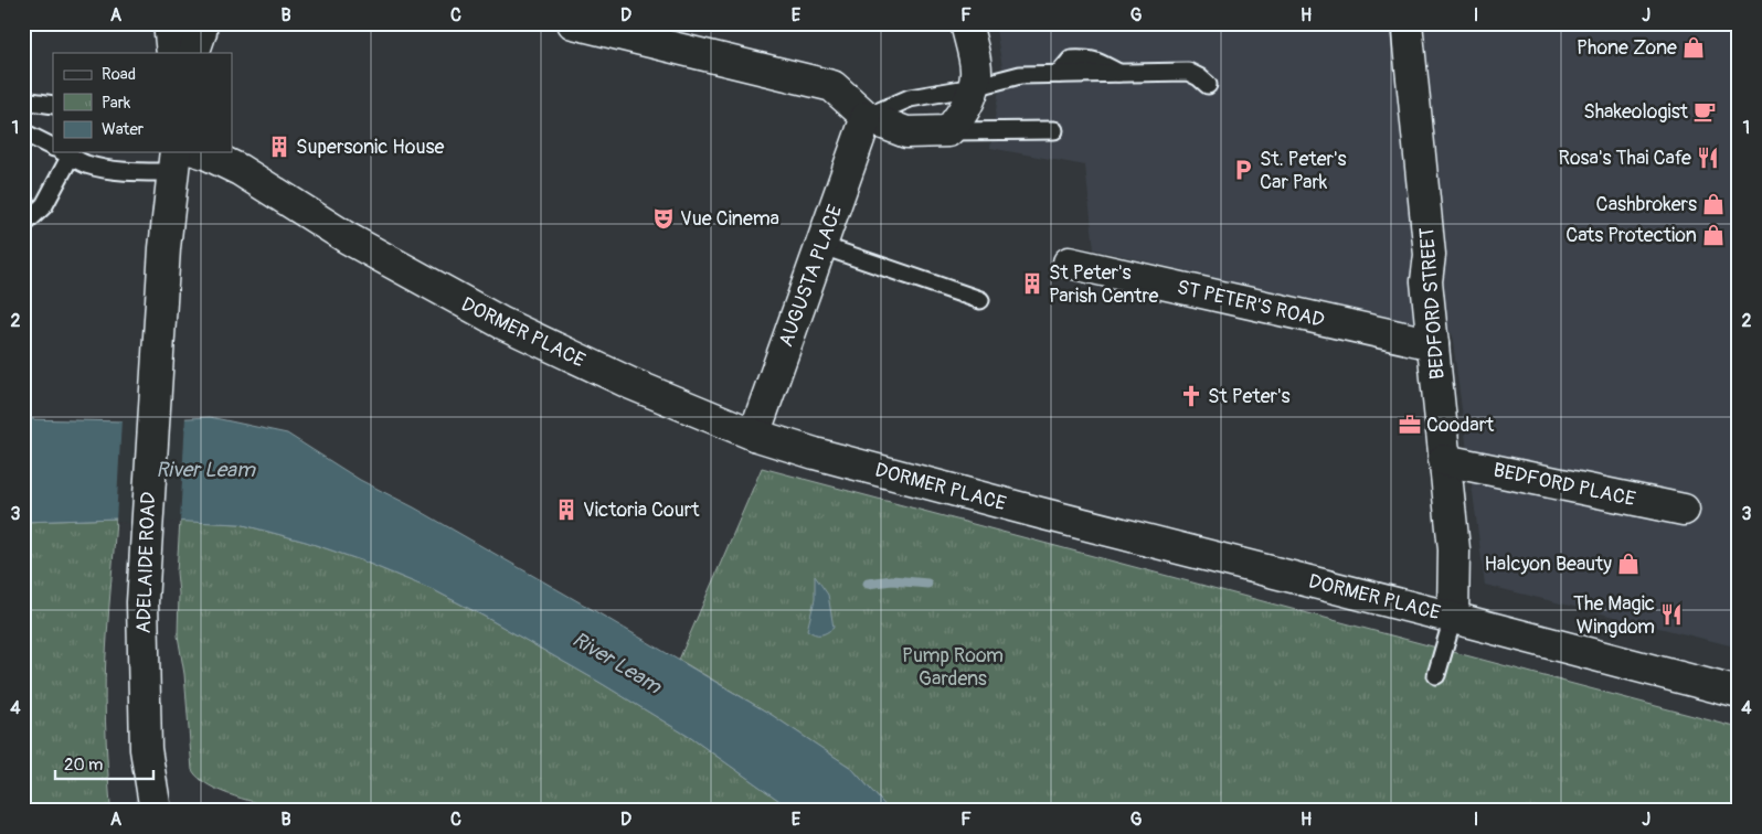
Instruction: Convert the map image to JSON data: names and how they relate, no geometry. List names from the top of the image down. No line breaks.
{"streets":{"main road":["AUGUSTA PLACE","ST PETER'S ROAD","BEDFORD STREET","DORMER PLACE","BEDFORD PLACE","ADELAIDE ROAD"]},"crossings":[["AUGUSTA PLACE","DORMER PLACE"],["ST PETER'S ROAD","BEDFORD STREET"],["BEDFORD STREET","DORMER PLACE"],["BEDFORD STREET","BEDFORD PLACE"]],"water":["River Leam"],"parks":["Pump Room Gardens"],"places":{"shop":["Phone Zone","Cashbrokers","Cats Protection","Halcyon Beauty"],"cafe":["Shakeologist"],"building":["Supersonic House","St Peter's Parish Centre","Victoria Court"],"restaurant":["Rosa's Thai Cafe","The Magic Wingdom"],"parking":["St. Peter's Car Park"],"theatre":["Vue Cinema"],"church":["St Peter's"],"office":["Coodart"]},"legend":["Road","Park","Water"],"scale_bar":"20 m","grid":{"columns":["A","B","C","D","E","F","G","H","I","J"],"rows":["1","2","3","4"]}}
